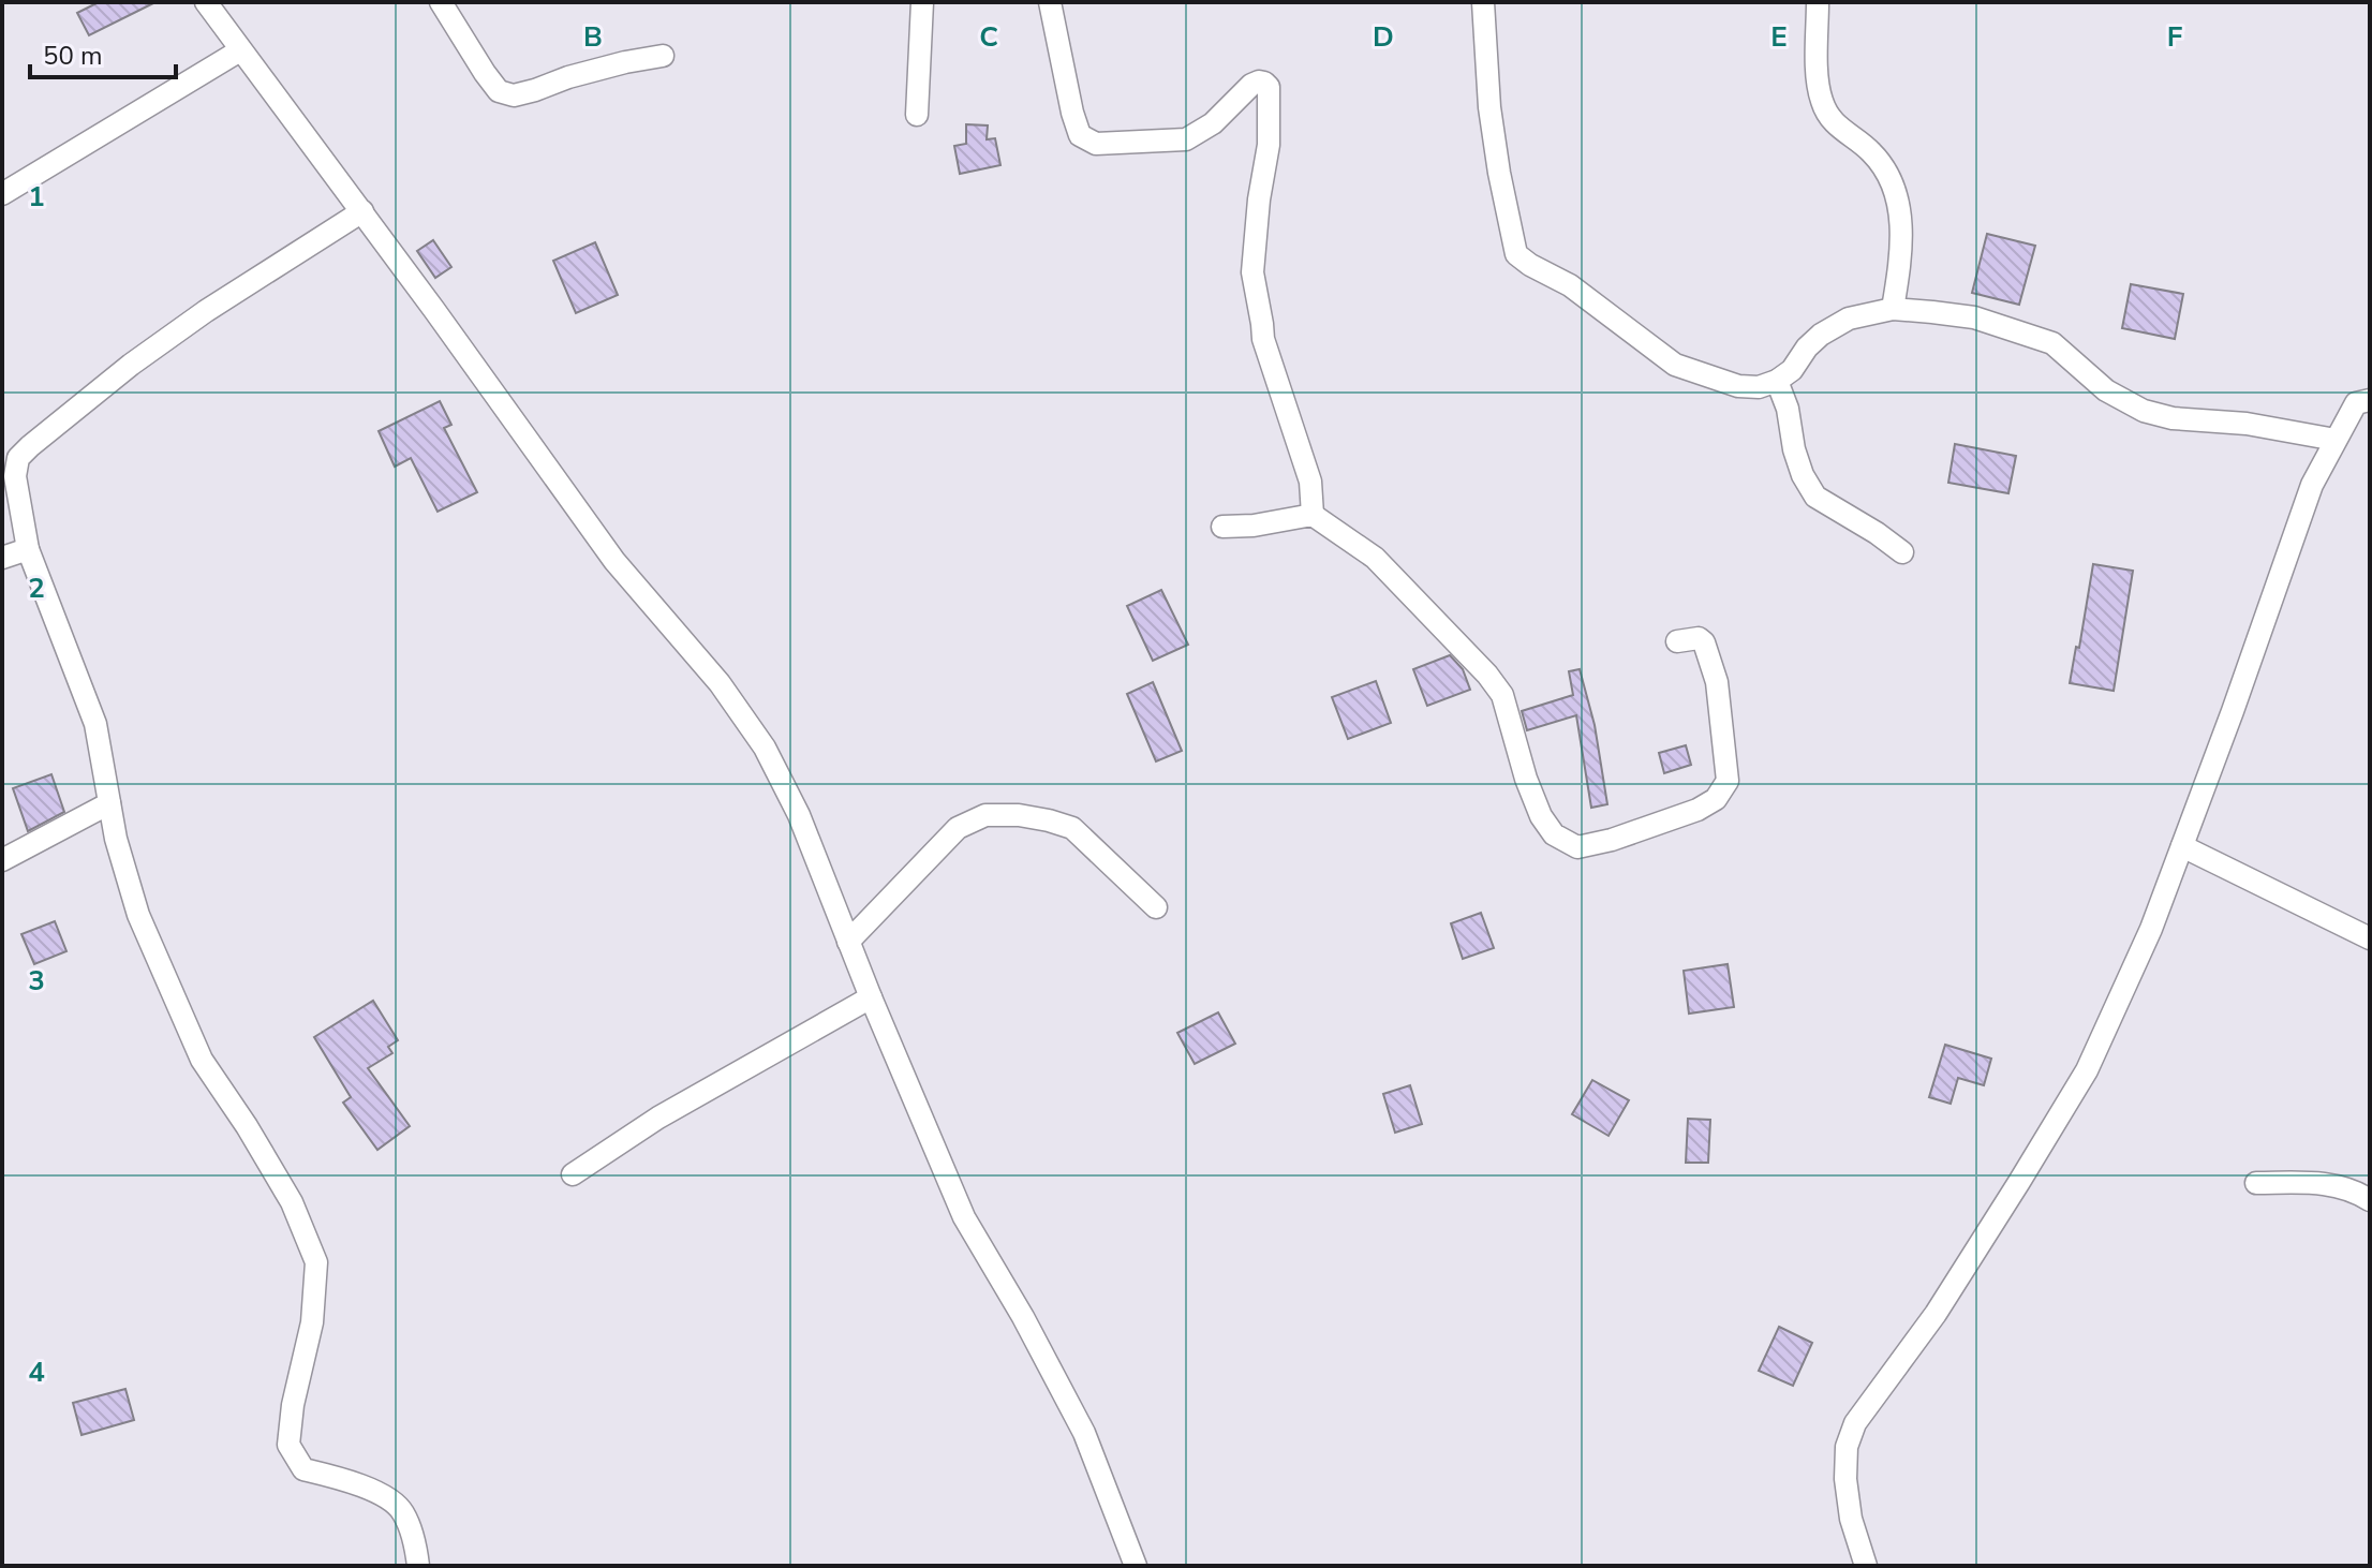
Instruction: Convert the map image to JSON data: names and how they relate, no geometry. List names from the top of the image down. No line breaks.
{"scale_bar":"50 m","grid":{"columns":["B","C","D","E","F"],"rows":["1","2","3","4"]}}
